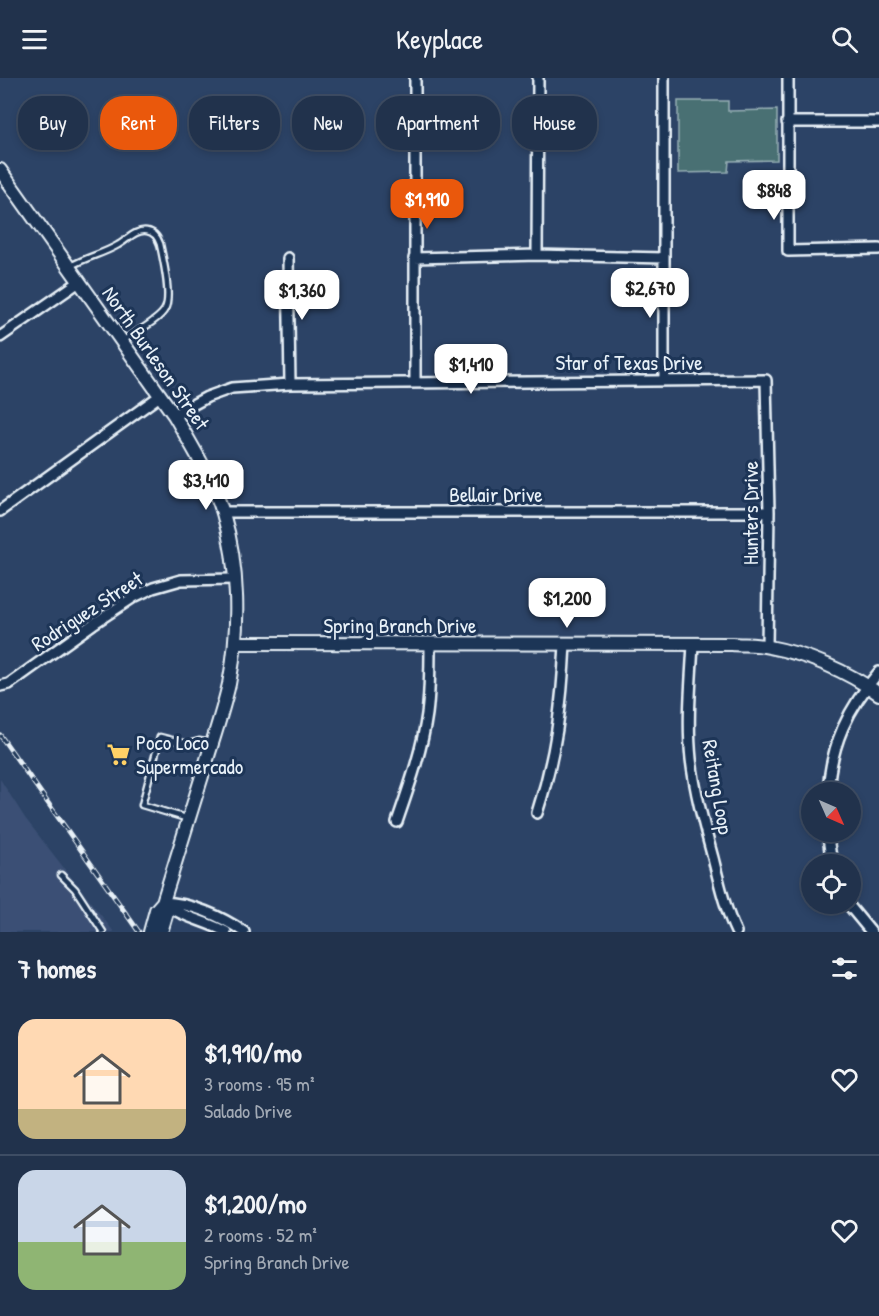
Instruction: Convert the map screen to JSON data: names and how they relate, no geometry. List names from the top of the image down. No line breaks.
{"streets":{"street":["North Burleson Street","Star of Texas Drive","Bellair Drive","Hunters Drive","Rodriguez Street","Spring Branch Drive","Reitang Loop"]},"crossings":[["North Burleson Street","Star of Texas Drive"],["North Burleson Street","Bellair Drive"],["North Burleson Street","Rodriguez Street"],["North Burleson Street","Spring Branch Drive"],["Star of Texas Drive","Hunters Drive"],["Bellair Drive","Hunters Drive"],["Hunters Drive","Spring Branch Drive"],["Spring Branch Drive","Reitang Loop"]],"places":{"supermarket":["Poco Loco Supermercado"]},"north":"bottom right","page":{"header":"Keyplace","chip":["Buy","Rent","Filters","New","Apartment","House"],"price":["$848","$1,910","$2,670","$1,360","$1,410","$3,410","$1,200"],"heading":"7 homes","list":[{"name":"$1,910/mo","note":"3 rooms · 95 m² · Salado Drive"},{"name":"$1,200/mo","note":"2 rooms · 52 m² · Spring Branch Drive"}]}}
